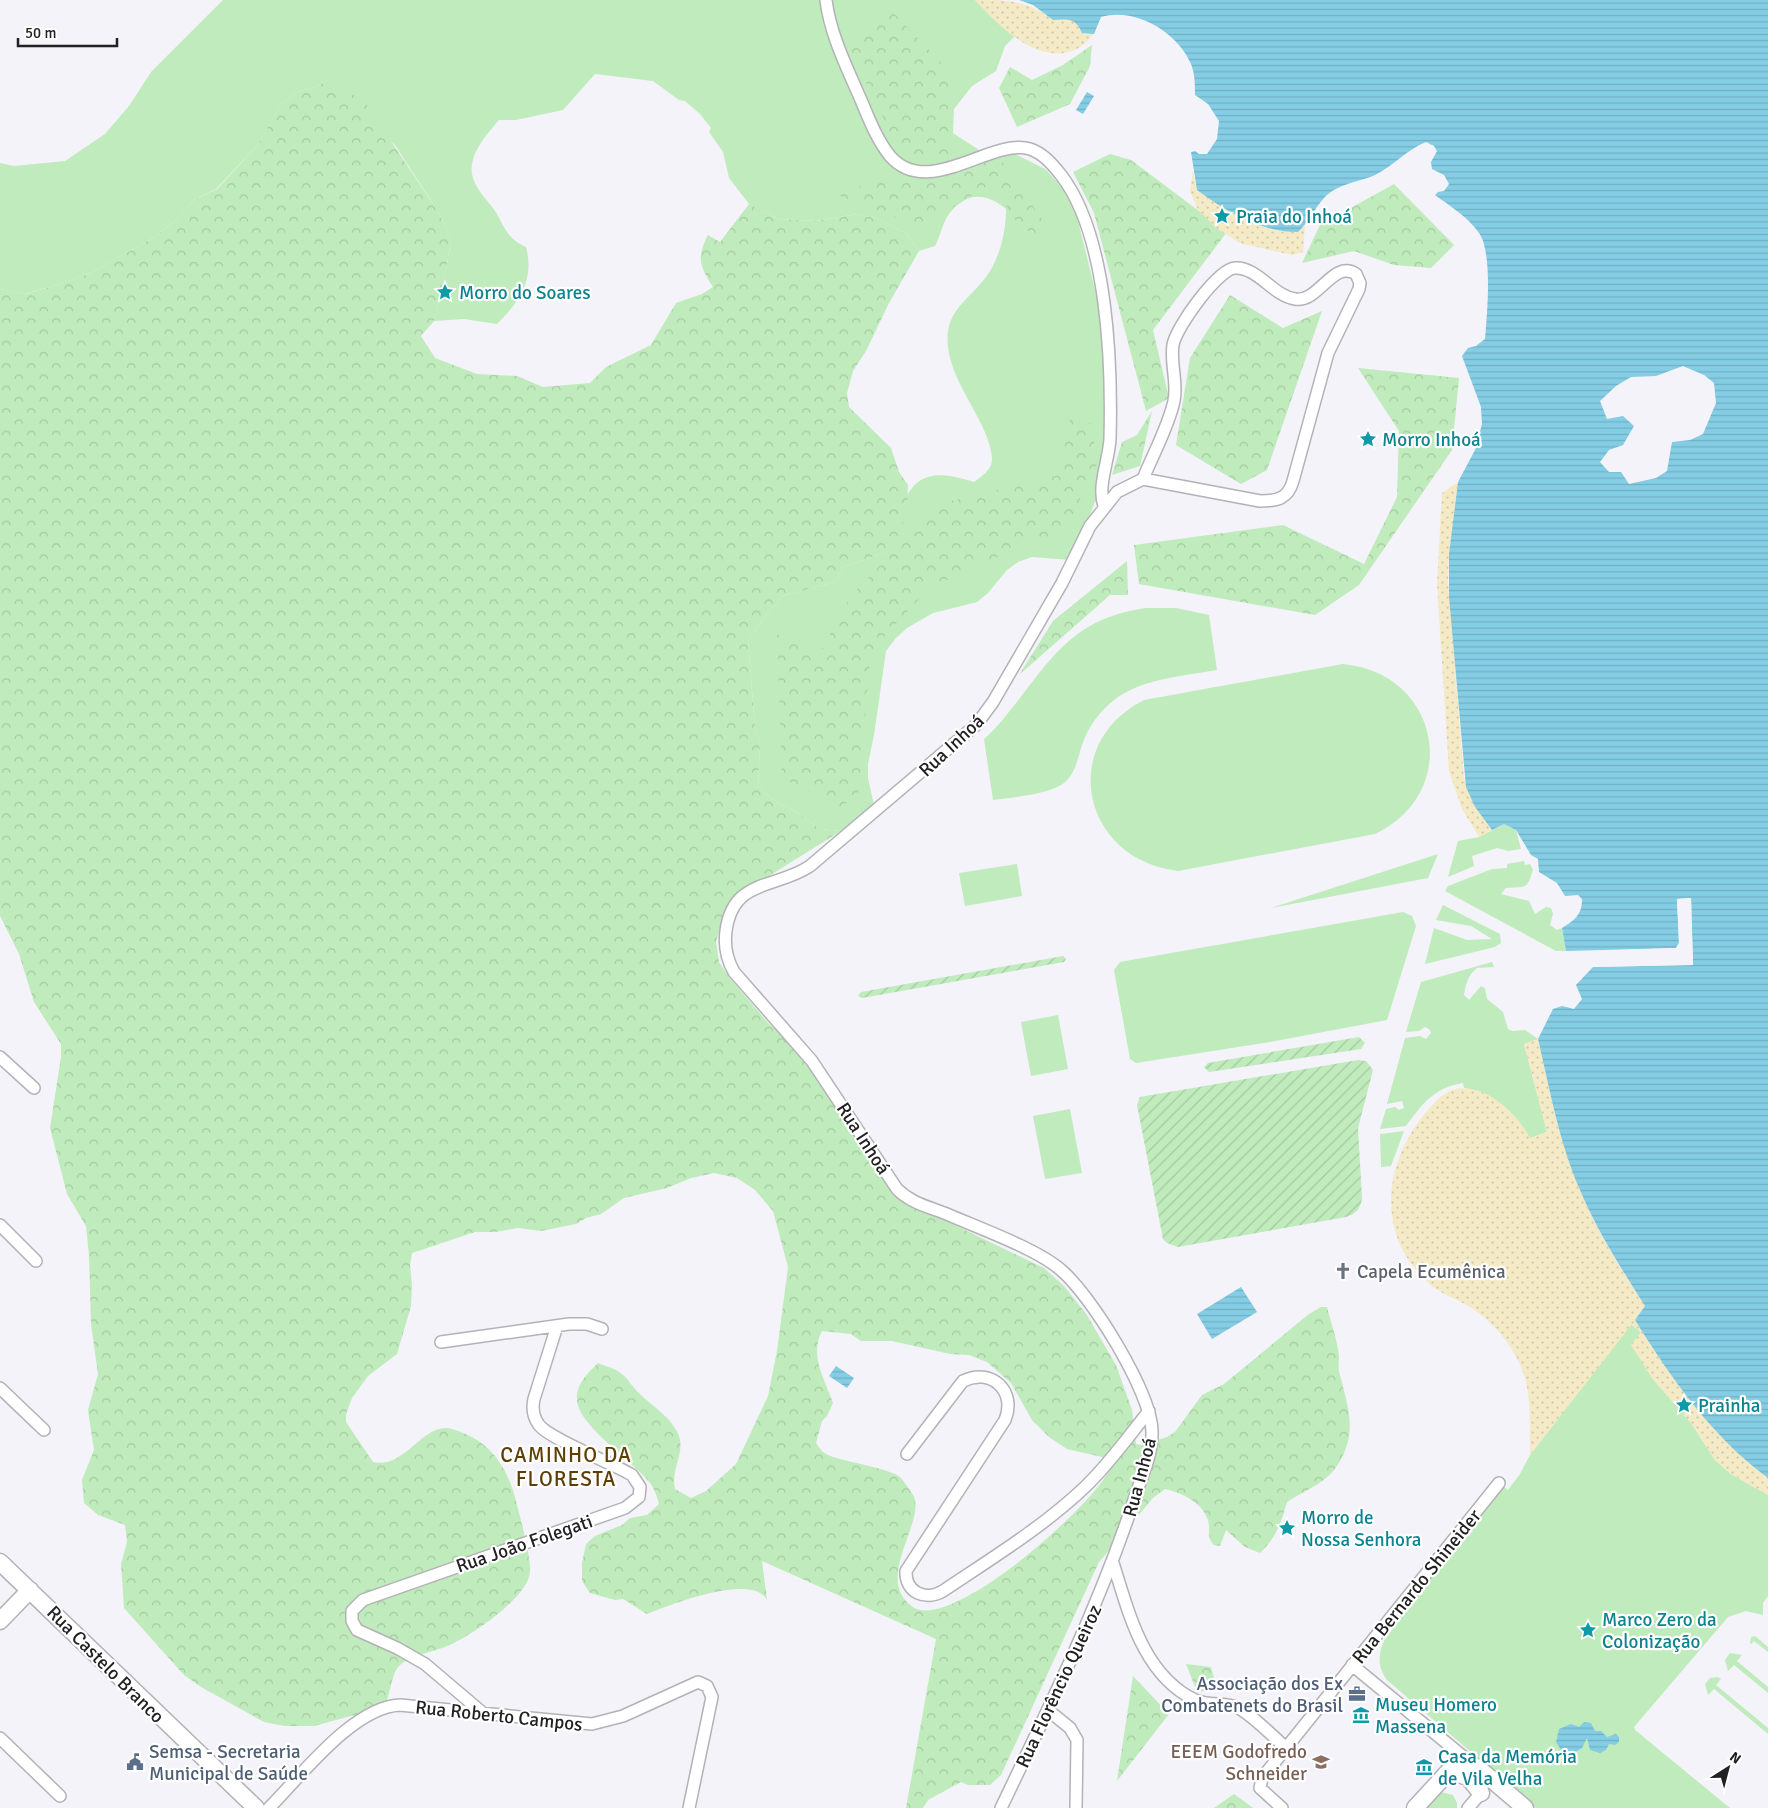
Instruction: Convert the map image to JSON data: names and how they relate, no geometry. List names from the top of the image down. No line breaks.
{"streets":{"street":["Rua Inhoá","Rua João Folegati","Rua Bernardo Shineider","Rua Castelo Branco","Rua Florêncio Queiroz","Rua Roberto Campos"]},"crossings":[["Rua Inhoá","Rua Florêncio Queiroz"],["Rua João Folegati","Rua Roberto Campos"]],"districts":["CAMINHO DA FLORESTA"],"places":{"place":["Praia do Inhoá","Morro do Soares","Morro Inhoá","Prainha","Morro de Nossa Senhora","Marco Zero da Colonização"],"church":["Capela Ecumênica"],"office":["Associação dos Ex Combatenets do Brasil"],"museum":["Museu Homero Massena","Casa da Memória de Vila Velha"],"public building":["Semsa - Secretaria Municipal de Saúde"],"school or university":["EEEM Godofredo Schneider"]},"scale_bar":"50 m","north":"top right"}
